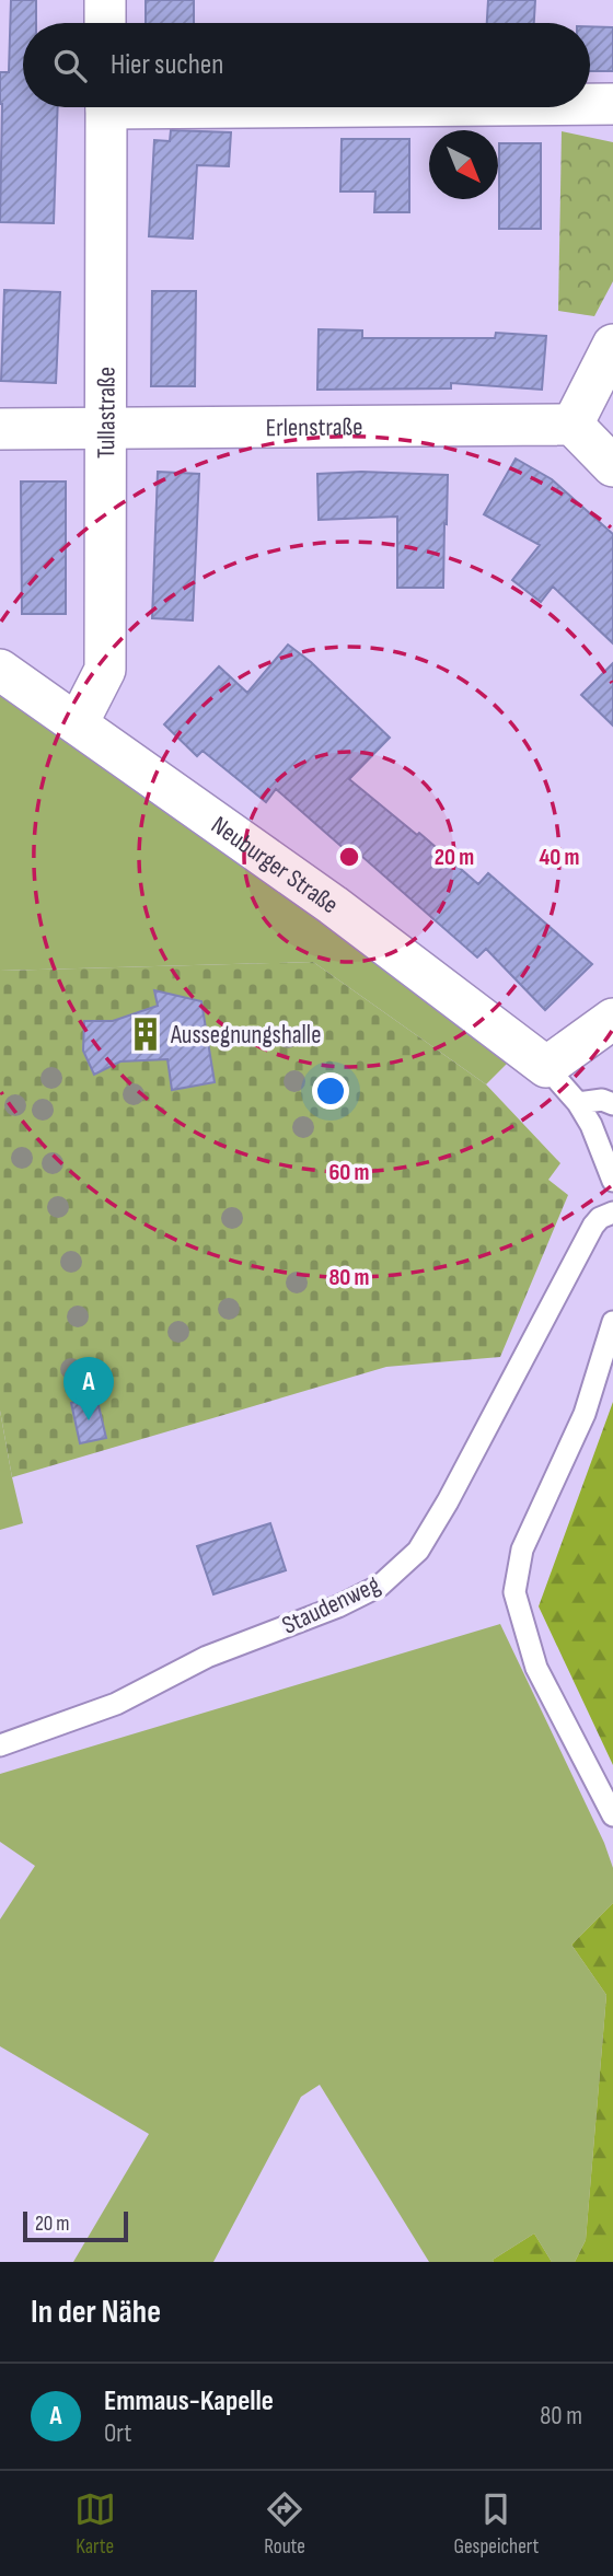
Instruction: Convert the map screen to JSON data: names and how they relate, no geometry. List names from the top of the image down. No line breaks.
{"streets":{"street":["Tullastraße","Erlenstraße","Neuburger Straße"],"lane":["Staudenweg"]},"crossings":[["Tullastraße","Erlenstraße"],["Tullastraße","Neuburger Straße"]],"places":{"building":["Aussegnungshalle"]},"scale_bar":"20 m","north":"bottom right","page":{"search":"Hier suchen","pins":"A","scale":"20 m","heading":"In der Nähe","list":[{"mark":"A","name":"Emmaus-Kapelle","note":"Ort","value":"80 m"}],"nav":["Karte","Route","Gespeichert"]},"rings":["20 m","40 m","60 m","80 m"]}
